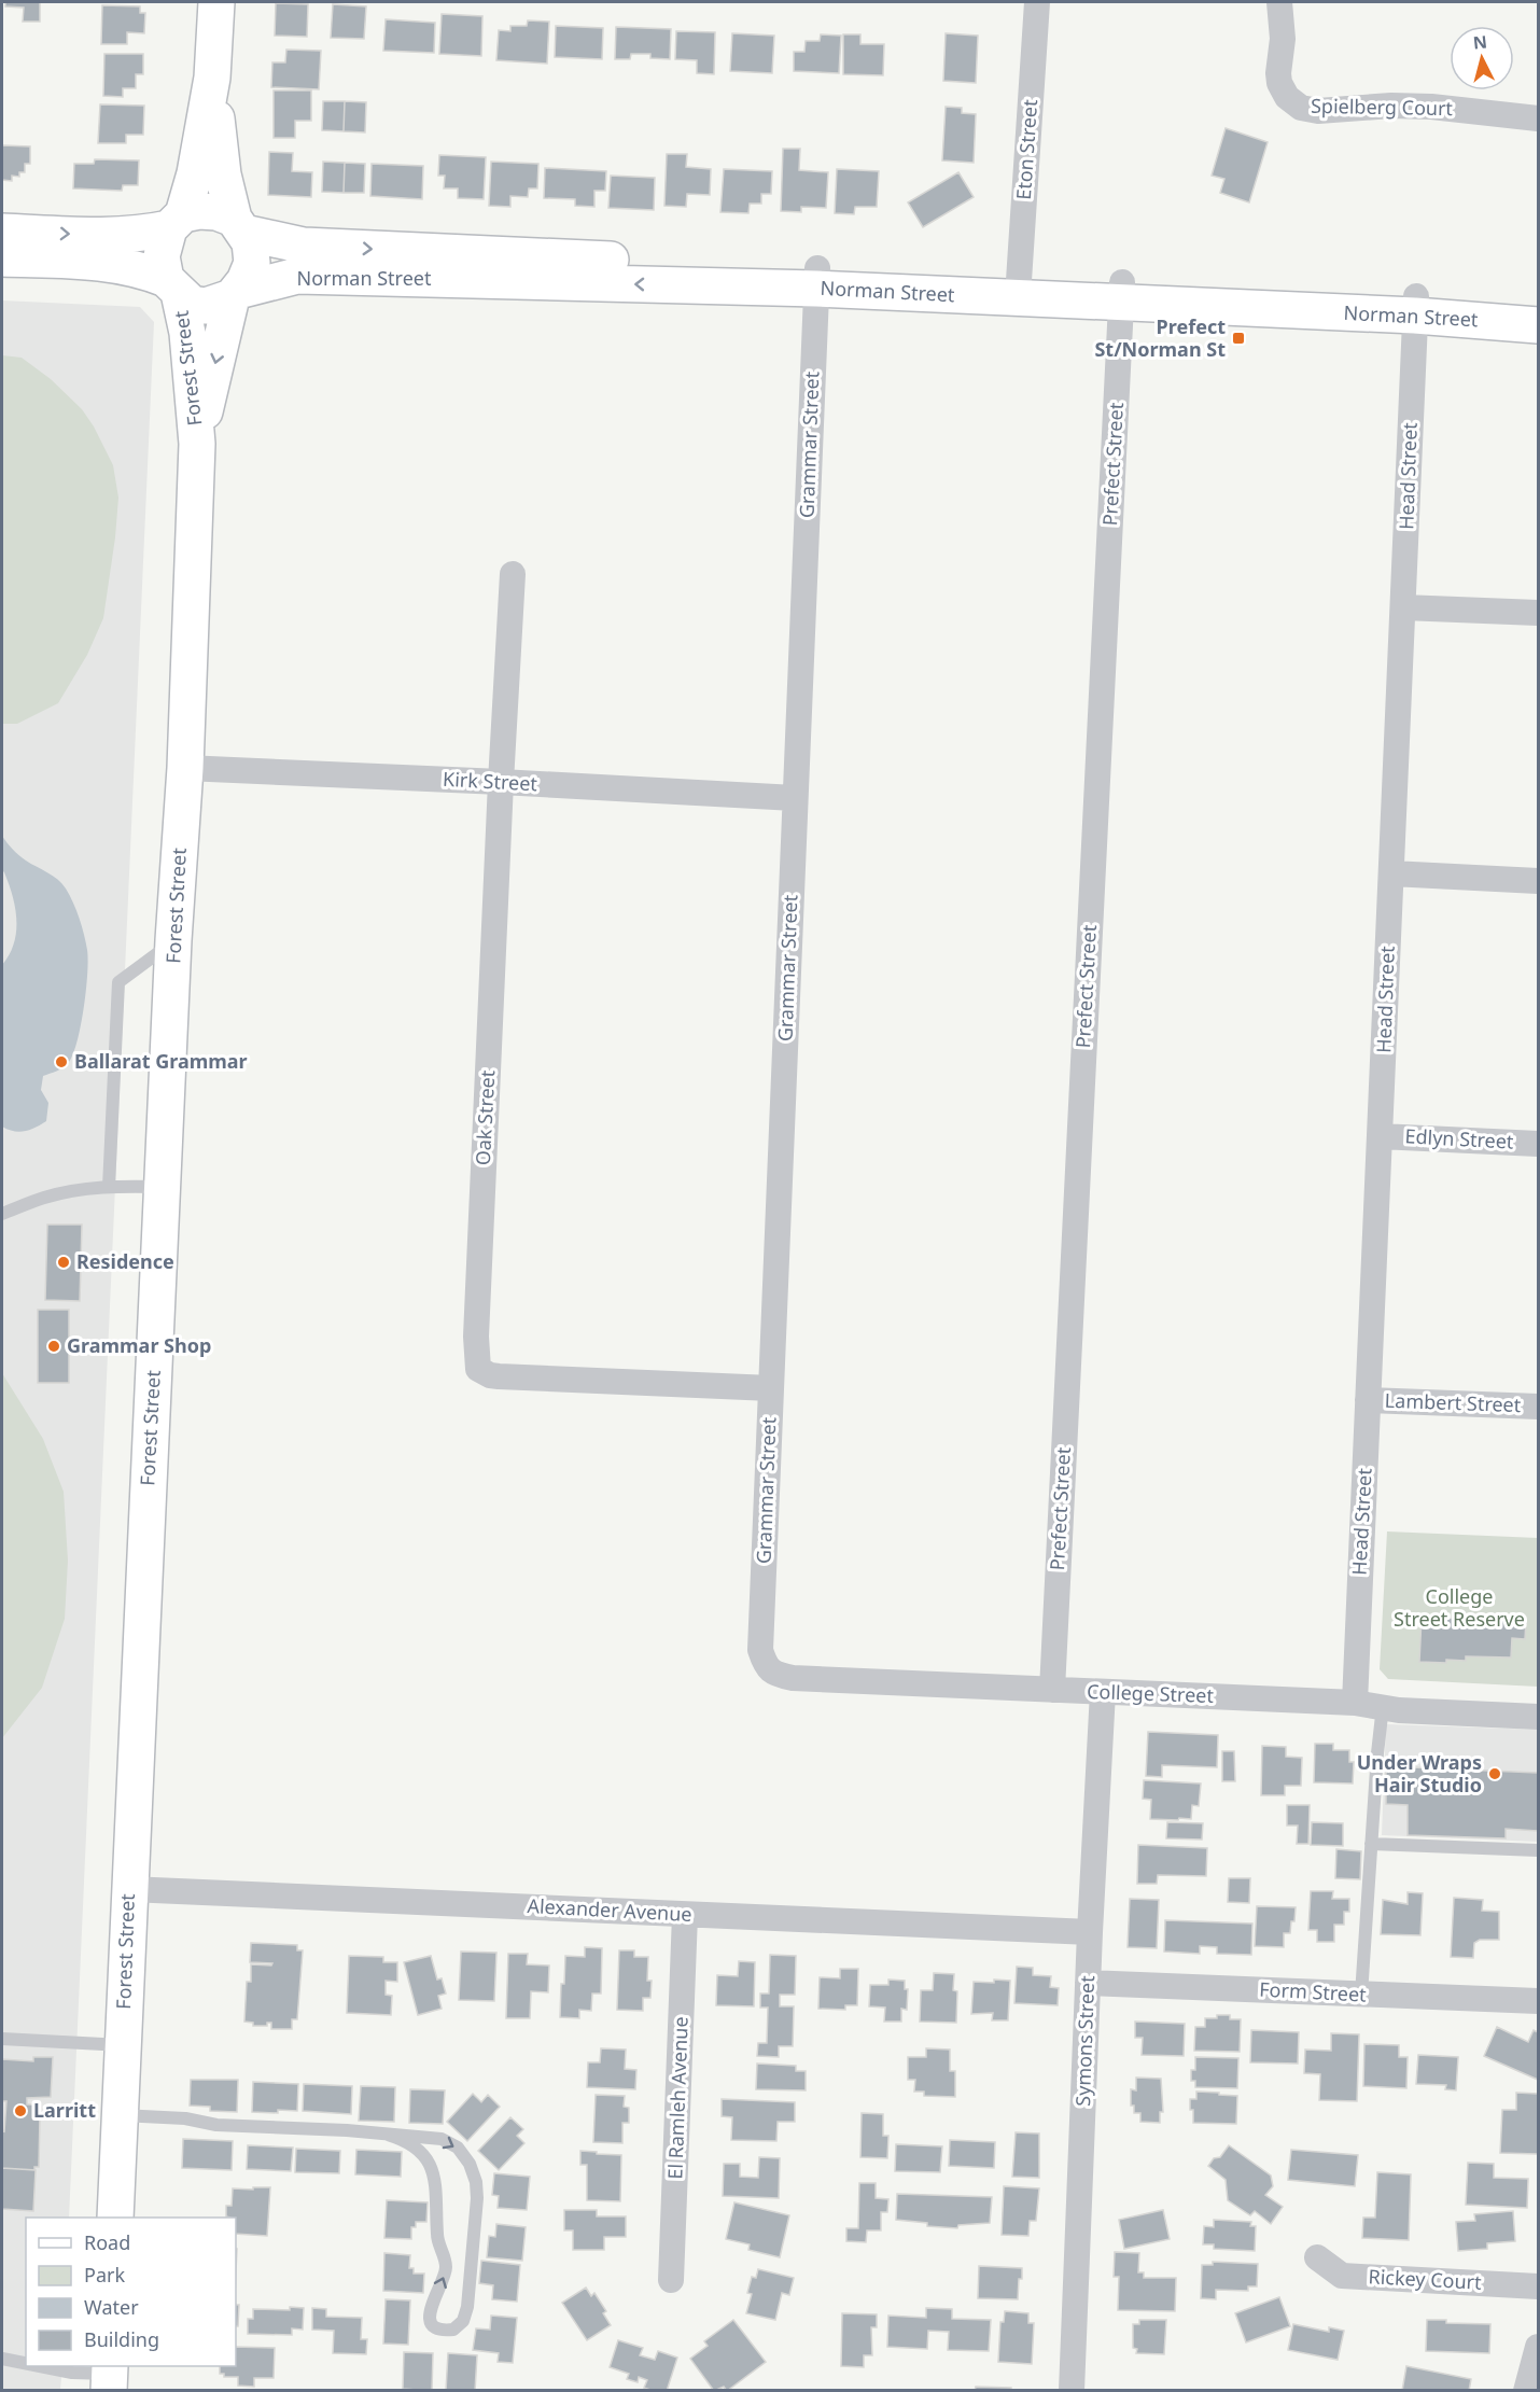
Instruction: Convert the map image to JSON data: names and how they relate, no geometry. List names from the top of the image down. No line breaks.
{"streets":{"main road":["Norman Street","Forest Street"],"street":["Spielberg Court","Eton Street","Grammar Street","Prefect Street","Head Street","Kirk Street","Oak Street","Edlyn Street","Lambert Street","College Street","Alexander Avenue","Form Street","Symons Street","El Ramleh Avenue","Rickey Court"]},"crossings":[["Eton Street","Norman Street"],["Norman Street","Forest Street"],["Norman Street","Grammar Street"],["Norman Street","Prefect Street"],["Norman Street","Head Street"],["Forest Street","Kirk Street"],["Forest Street","Alexander Avenue"],["Grammar Street","Kirk Street"],["Grammar Street","Oak Street"],["Grammar Street","College Street"],["Prefect Street","College Street"],["Head Street","Edlyn Street"],["Head Street","Lambert Street"],["Head Street","College Street"],["Kirk Street","Oak Street"],["College Street","Symons Street"],["Alexander Avenue","Symons Street"],["Alexander Avenue","El Ramleh Avenue"],["Form Street","Symons Street"]],"parks":["College Street Reserve"],"places":{"transit":["Prefect St/Norman St"],"other":["Ballarat Grammar","Residence","Grammar Shop","Under Wraps Hair Studio","Larritt"]},"legend":["Road","Park","Water","Building"],"north":"top"}
